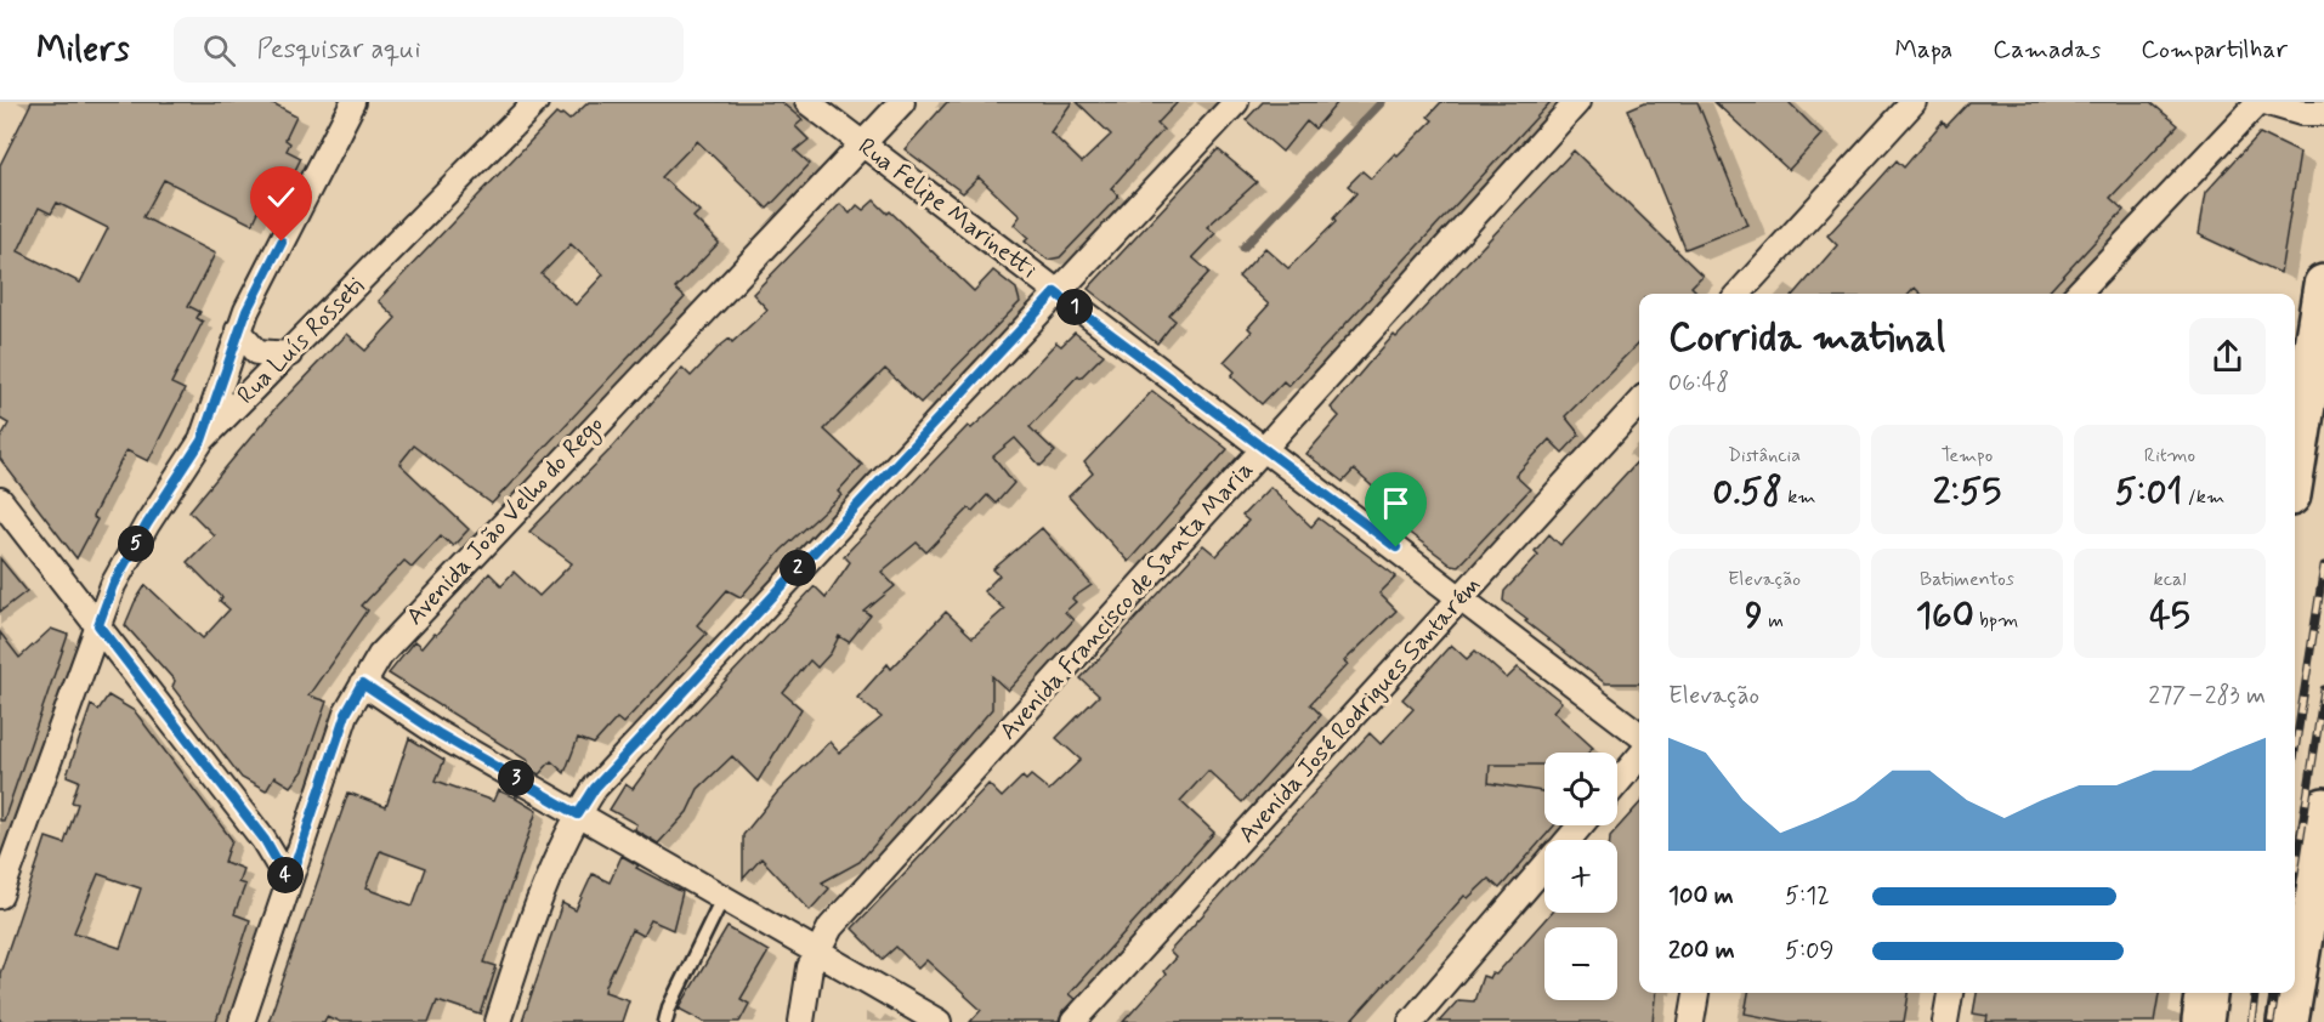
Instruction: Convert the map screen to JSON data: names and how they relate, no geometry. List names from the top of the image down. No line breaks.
{"streets":{"street":["Rua Felipe Marinetti","Rua Luís Rosseti","Avenida João Velho do Rego","Avenida Francisco de Santa Maria","Avenida José Rodrigues Santarém"]},"crossings":[["Rua Felipe Marinetti","Avenida João Velho do Rego"],["Rua Felipe Marinetti","Avenida Francisco de Santa Maria"],["Rua Felipe Marinetti","Avenida José Rodrigues Santarém"]],"page":{"header":"Milers","search":"Pesquisar aqui","nav":["Mapa","Camadas","Compartilhar"],"pins":["1","5","2","3","4"],"heading":["Corrida matinal","06:48"],"stats":[["Distância","0.58 km"],["Tempo","2:55"],["Ritmo","5:01 /km"],["Elevação","9 m"],["Batimentos","160 bpm"],["kcal","45"]],"chart":["Elevação","277–283 m"],"map_buttons":["+","−"],"list":[{"name":"100 m","note":"5:12"},{"name":"200 m","note":"5:09"}]}}
